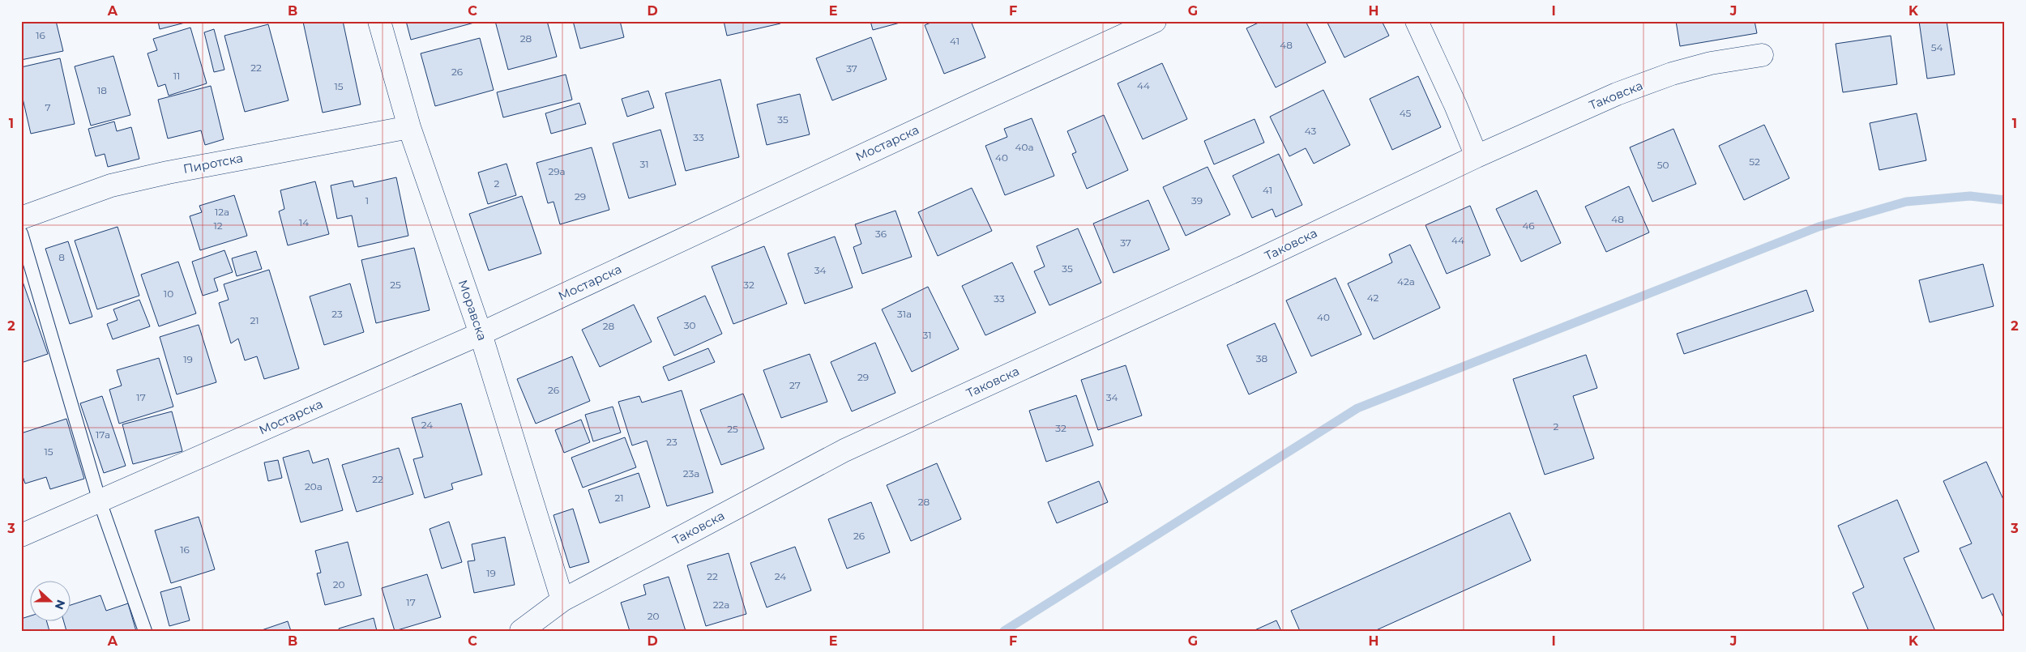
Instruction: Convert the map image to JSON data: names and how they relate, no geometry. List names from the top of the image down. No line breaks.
{"streets":{"street":["Таковска","Мостарска","Пиротска","Моравска"]},"crossings":[["Таковска","Моравска"],["Мостарска","Моравска"],["Пиротска","Моравска"]],"house_numbers":["16","28","41","48","54","22","37","26","11","44","15","18","7","45","35","43","33","40a","40","52","31","50","29a","2","41","29","1","39","12a","48","14","12","46","36","44","37","8","35","34","42a","25","32","10","42","33","23","31a","40","21","30","28","31","38","19","29","27","26","17","34","24","2","32","25","17a","23","15","23a","22","20a","21","28","26","16","19","22","24","20","17","22a","20"],"north":"right","grid":{"columns":["A","B","C","D","E","F","G","H","I","J","K"],"rows":["1","2","3"]}}
